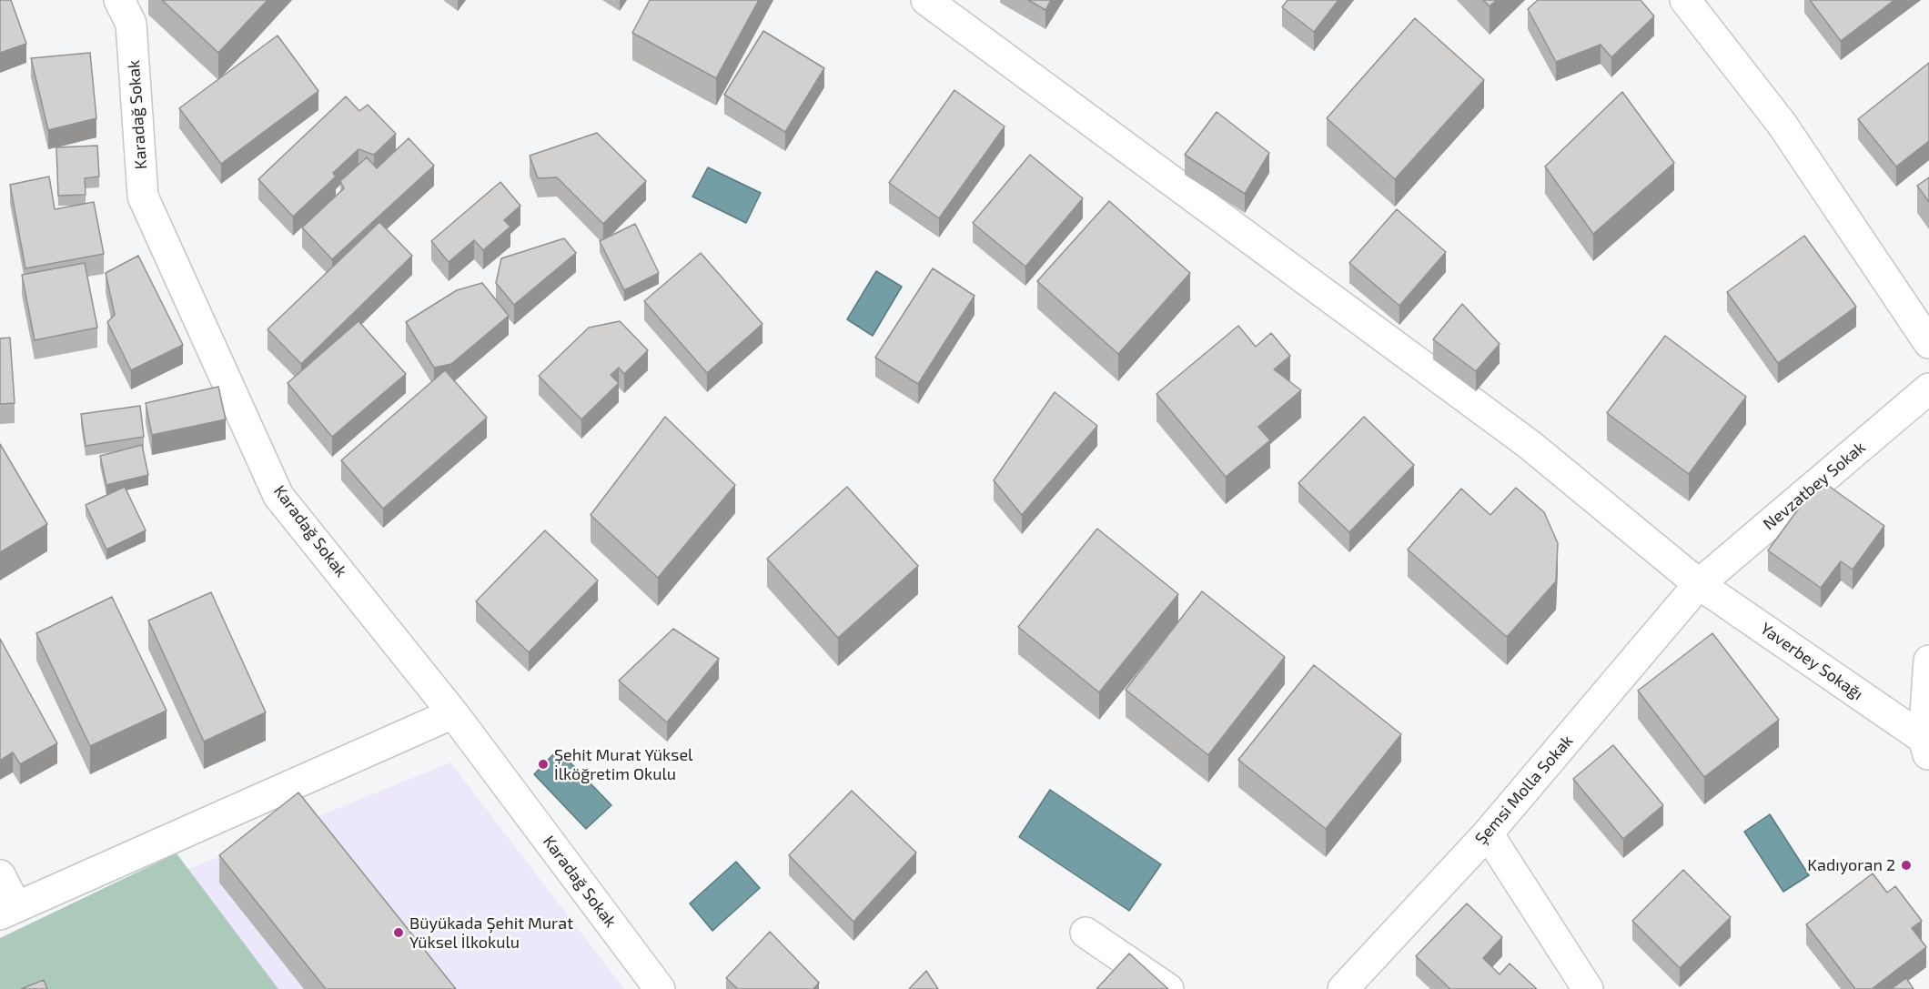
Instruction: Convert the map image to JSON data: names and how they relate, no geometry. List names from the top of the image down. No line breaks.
{"streets":{"street":["Karadağ Sokak","Nevzatbey Sokak","Yaverbey Sokağı","Şemsi Molla Sokak"]},"crossings":[["Nevzatbey Sokak","Yaverbey Sokağı"],["Nevzatbey Sokak","Şemsi Molla Sokak"],["Yaverbey Sokağı","Şemsi Molla Sokak"]],"places":["Şehit Murat Yüksel İlköğretim Okulu","Kadıyoran 2","Büyükada Şehit Murat Yüksel İlkokulu"]}
